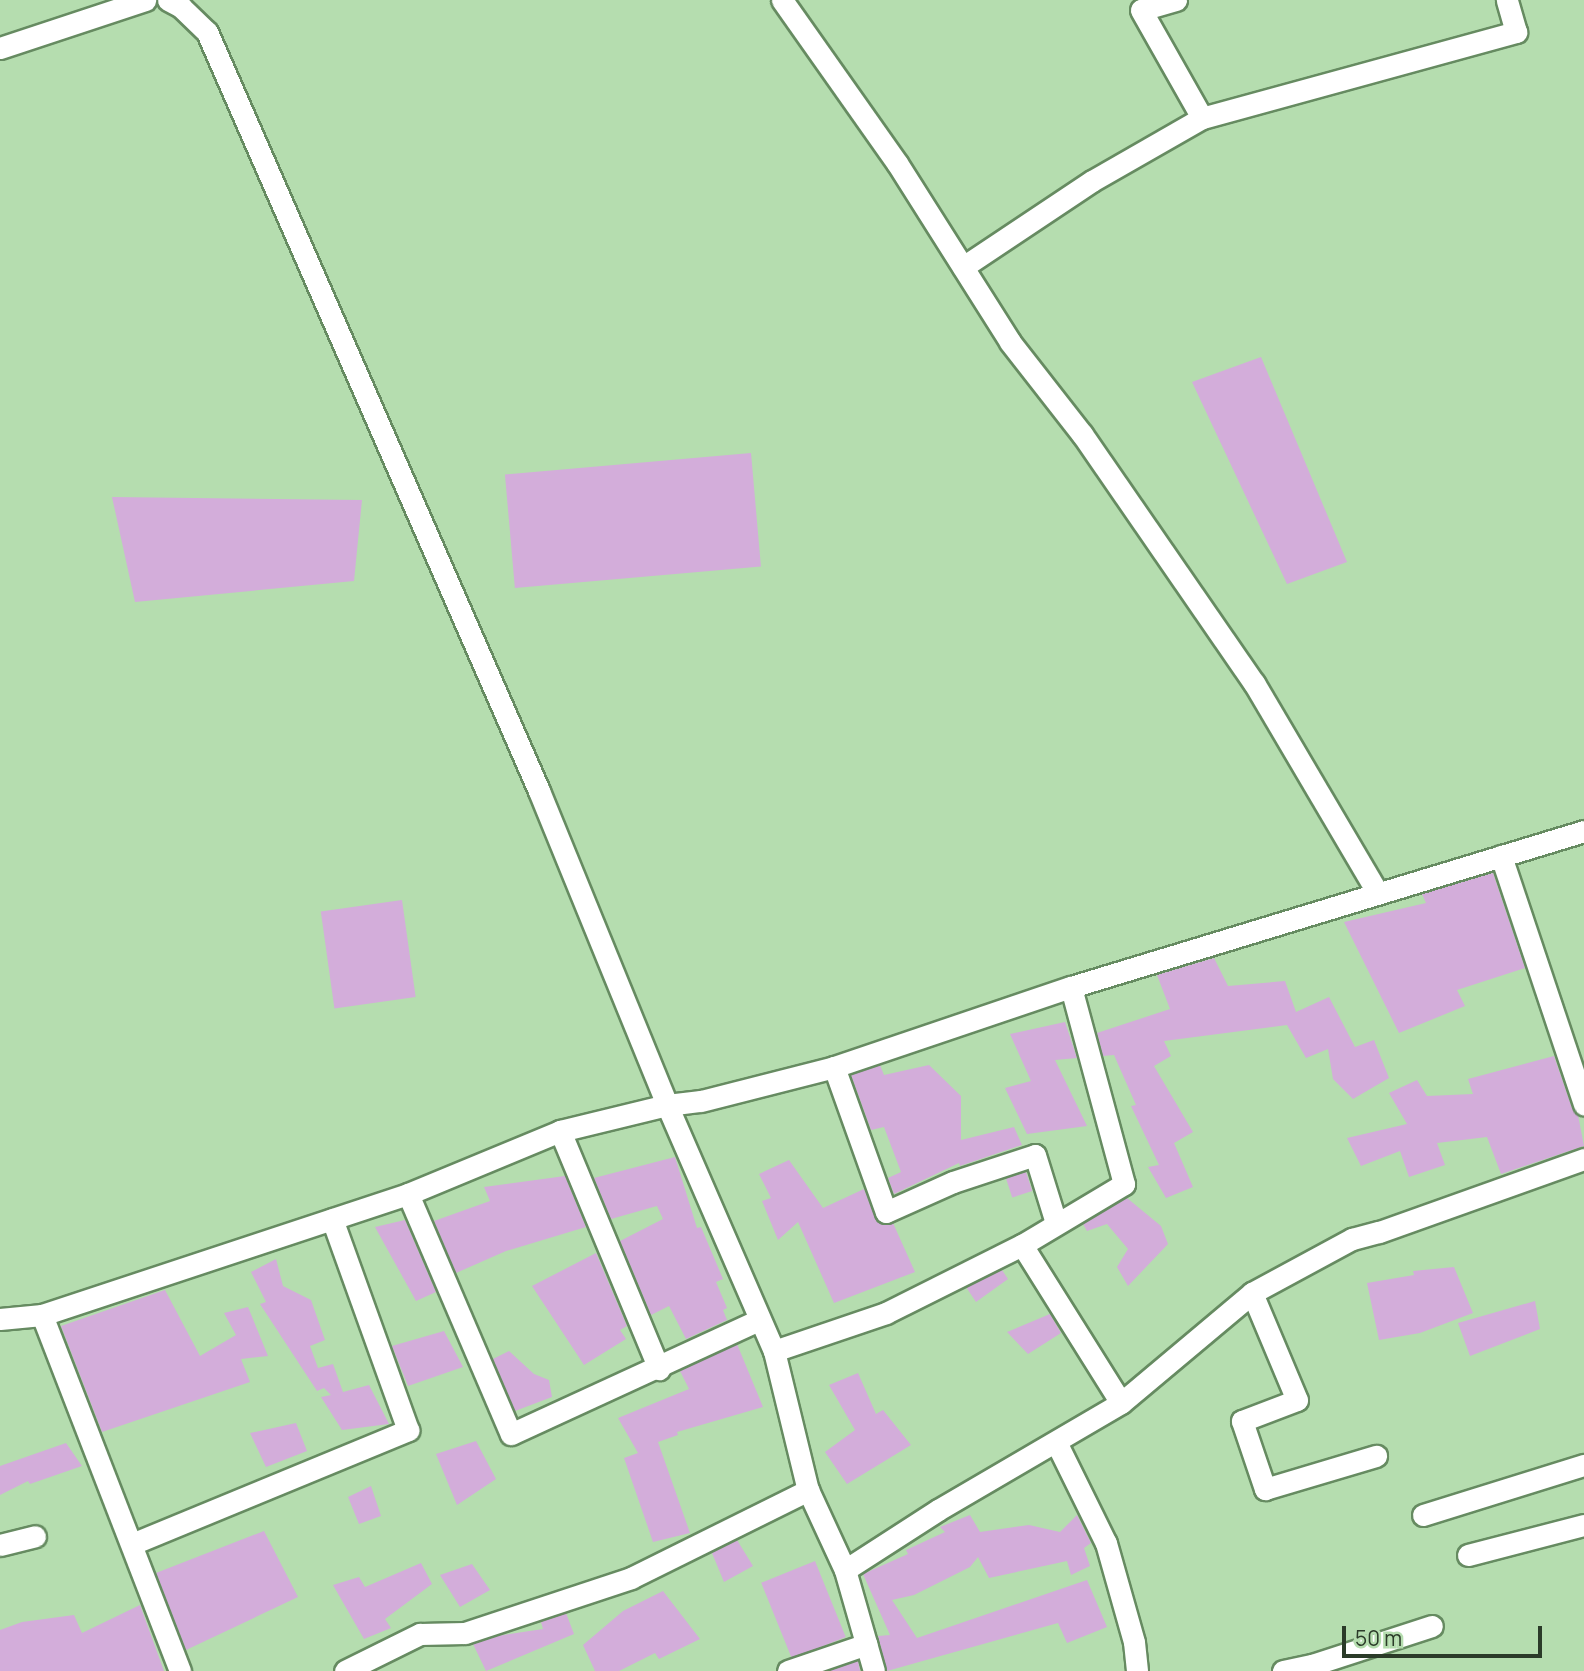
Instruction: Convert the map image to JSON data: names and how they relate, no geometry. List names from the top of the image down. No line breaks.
{"scale_bar":"50 m"}
